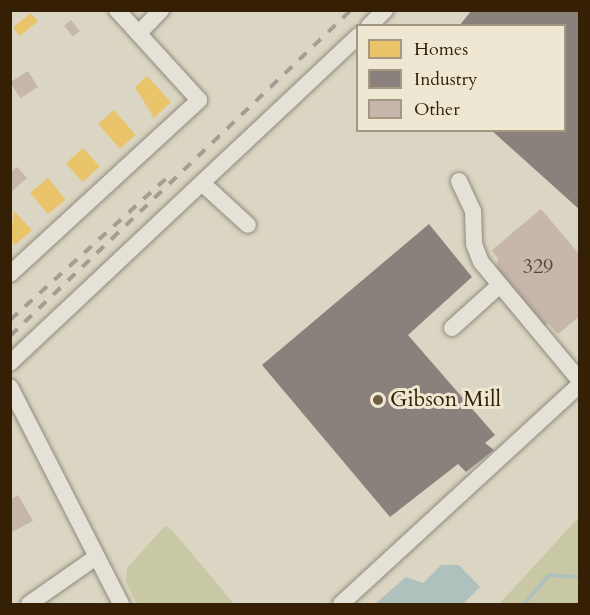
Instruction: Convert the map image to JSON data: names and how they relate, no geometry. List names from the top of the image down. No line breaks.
{"places":["Gibson Mill"],"house_numbers":["329"],"legend":["Homes","Industry","Other"]}
